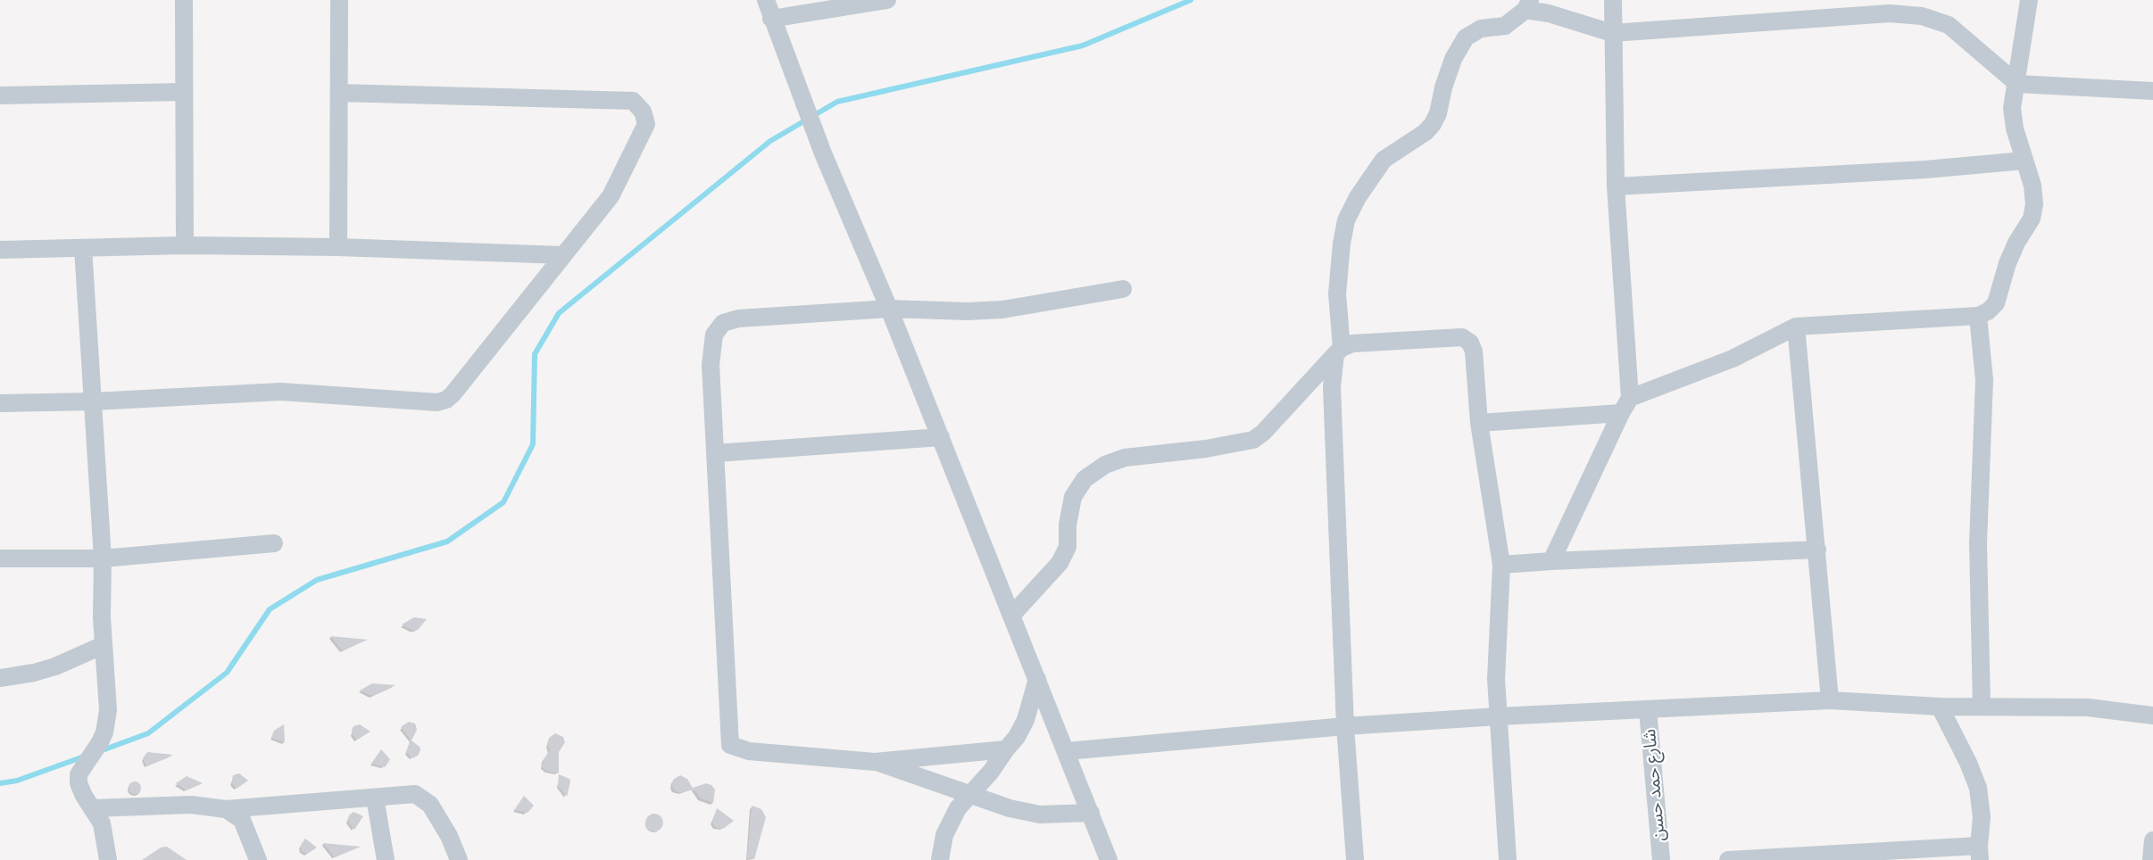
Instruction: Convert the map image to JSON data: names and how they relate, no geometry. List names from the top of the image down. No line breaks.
{"streets":{"street":["شارع حمد حسن"]}}
